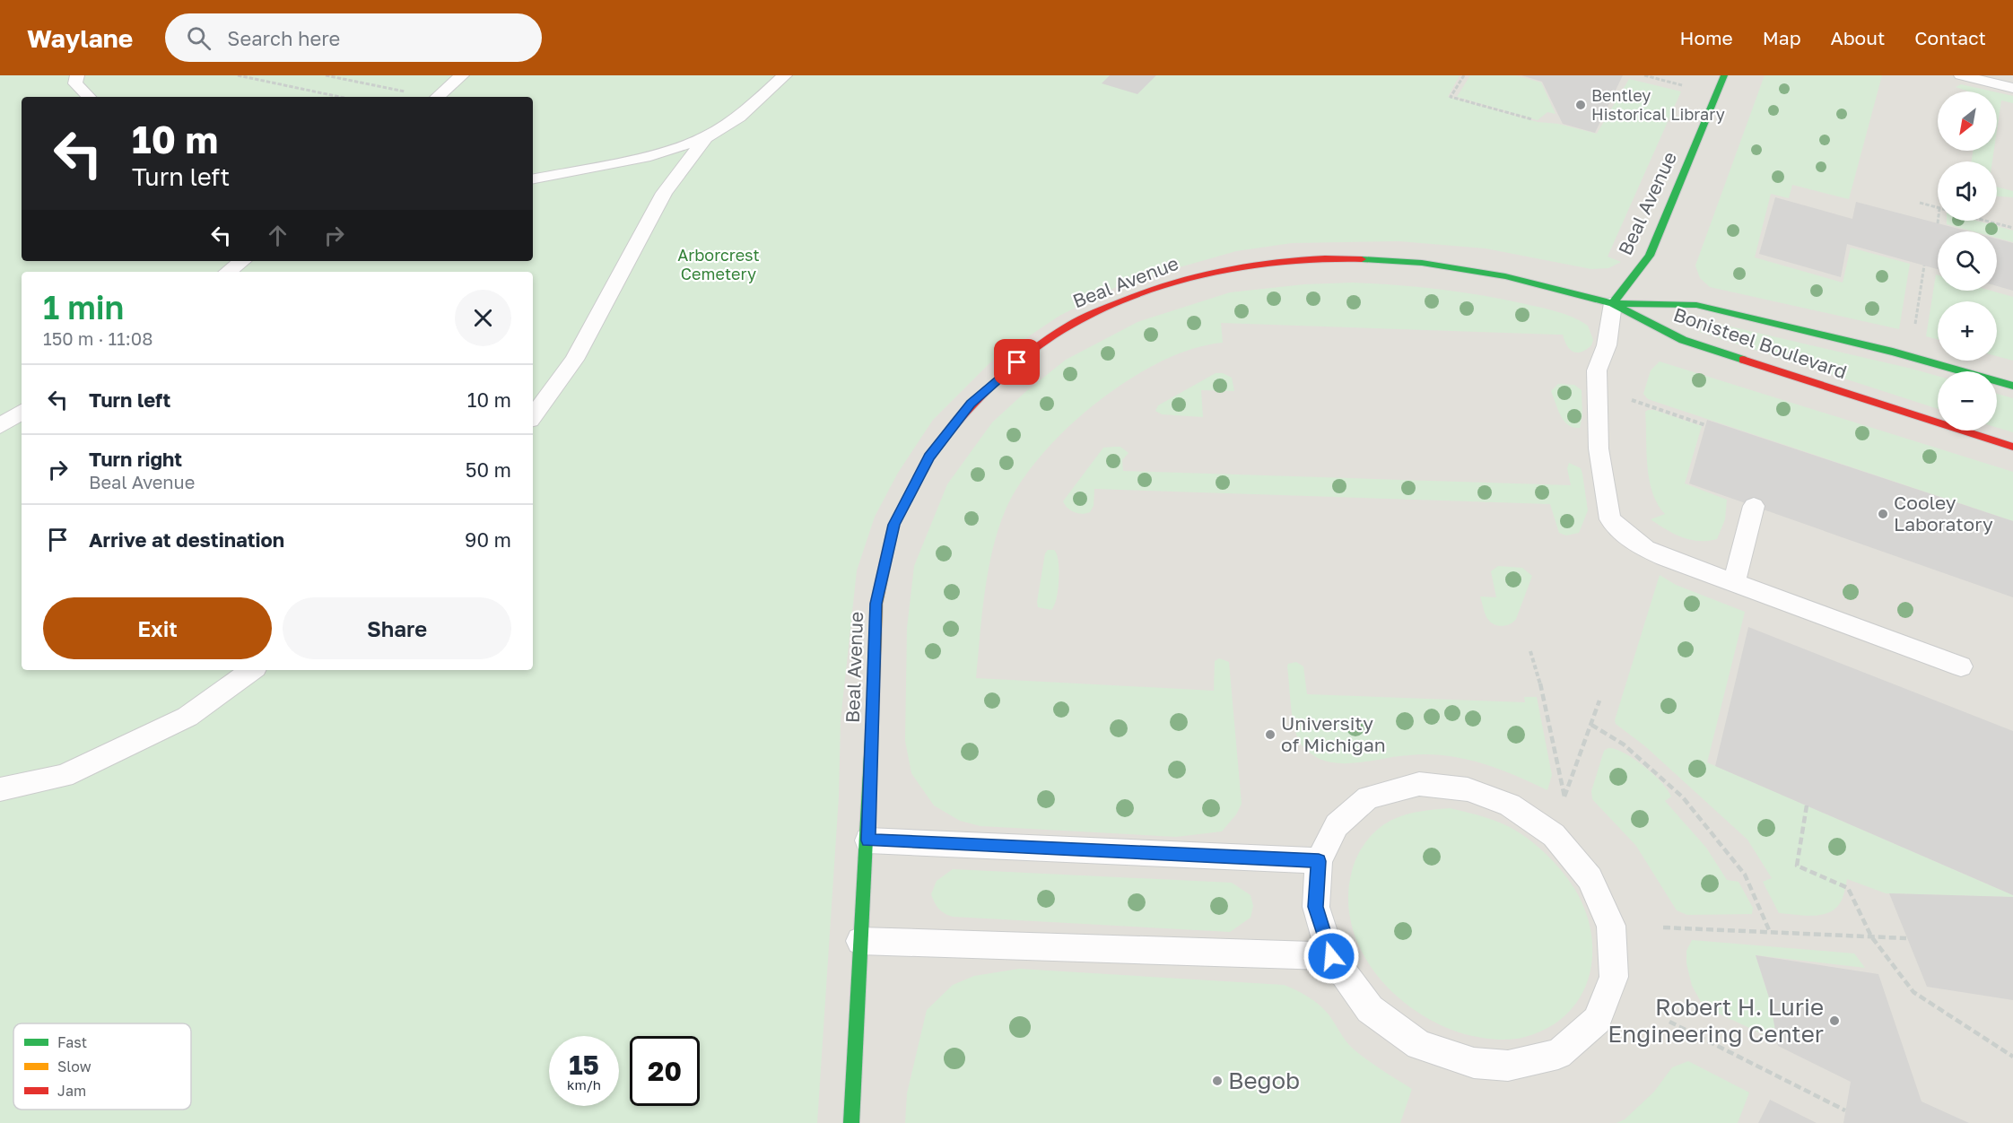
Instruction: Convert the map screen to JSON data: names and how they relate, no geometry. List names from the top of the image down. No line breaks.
{"streets":{"street":["Beal Avenue","Bonisteel Boulevard"]},"crossings":[["Beal Avenue","Bonisteel Boulevard"]],"parks":["Arborcrest Cemetery"],"places":["Bentley Historical Library","Cooley Laboratory","University of Michigan","Robert H. Lurie Engineering Center","Begob"],"legend":["Fast","Slow","Jam"],"north":"bottom left","page":{"header":"Waylane","search":"Search here","nav":["Home","Map","About","Contact"],"map_buttons":["+","−"],"turn":["10 m","Turn left"],"heading":["1 min","150 m · 11:08"],"list":[{"name":"Turn left","value":"10 m"},{"name":"Turn right","note":"Beal Avenue","value":"50 m"},{"name":"Arrive at destination","value":"90 m"}],"buttons":["Exit","Share"],"speed":"15 km/h","limit":"20"}}
